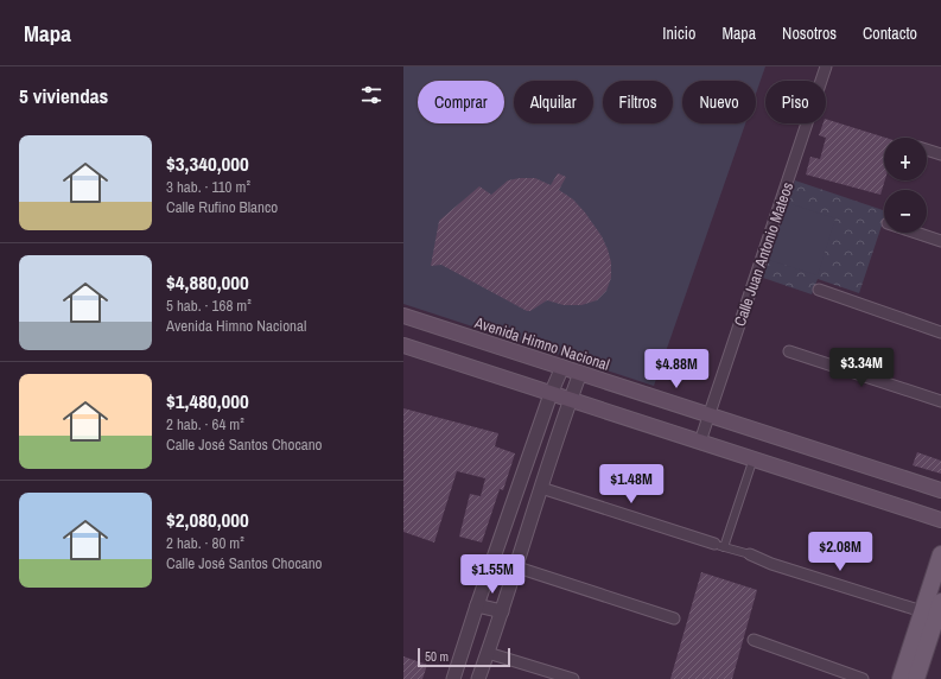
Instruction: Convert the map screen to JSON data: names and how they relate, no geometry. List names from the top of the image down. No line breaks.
{"streets":{"main road":["Avenida Himno Nacional"],"street":["Calle Juan Antonio Mateos"]},"crossings":[["Calle Juan Antonio Mateos","Avenida Himno Nacional"]],"scale_bar":"50 m","page":{"header":"Mapa","nav":["Inicio","Mapa","Nosotros","Contacto"],"heading":"5 viviendas","chip":["Comprar","Alquilar","Filtros","Nuevo","Piso"],"list":[{"name":"$3,340,000","note":"3 hab. · 110 m² · Calle Rufino Blanco"},{"name":"$4,880,000","note":"5 hab. · 168 m² · Avenida Himno Nacional"},{"name":"$1,480,000","note":"2 hab. · 64 m² · Calle José Santos Chocano"},{"name":"$2,080,000","note":"2 hab. · 80 m² · Calle José Santos Chocano"}],"map_buttons":["+","−"],"price":["$3.34M","$4.88M","$1.48M","$2.08M","$1.55M"],"scale":"50 m"}}
